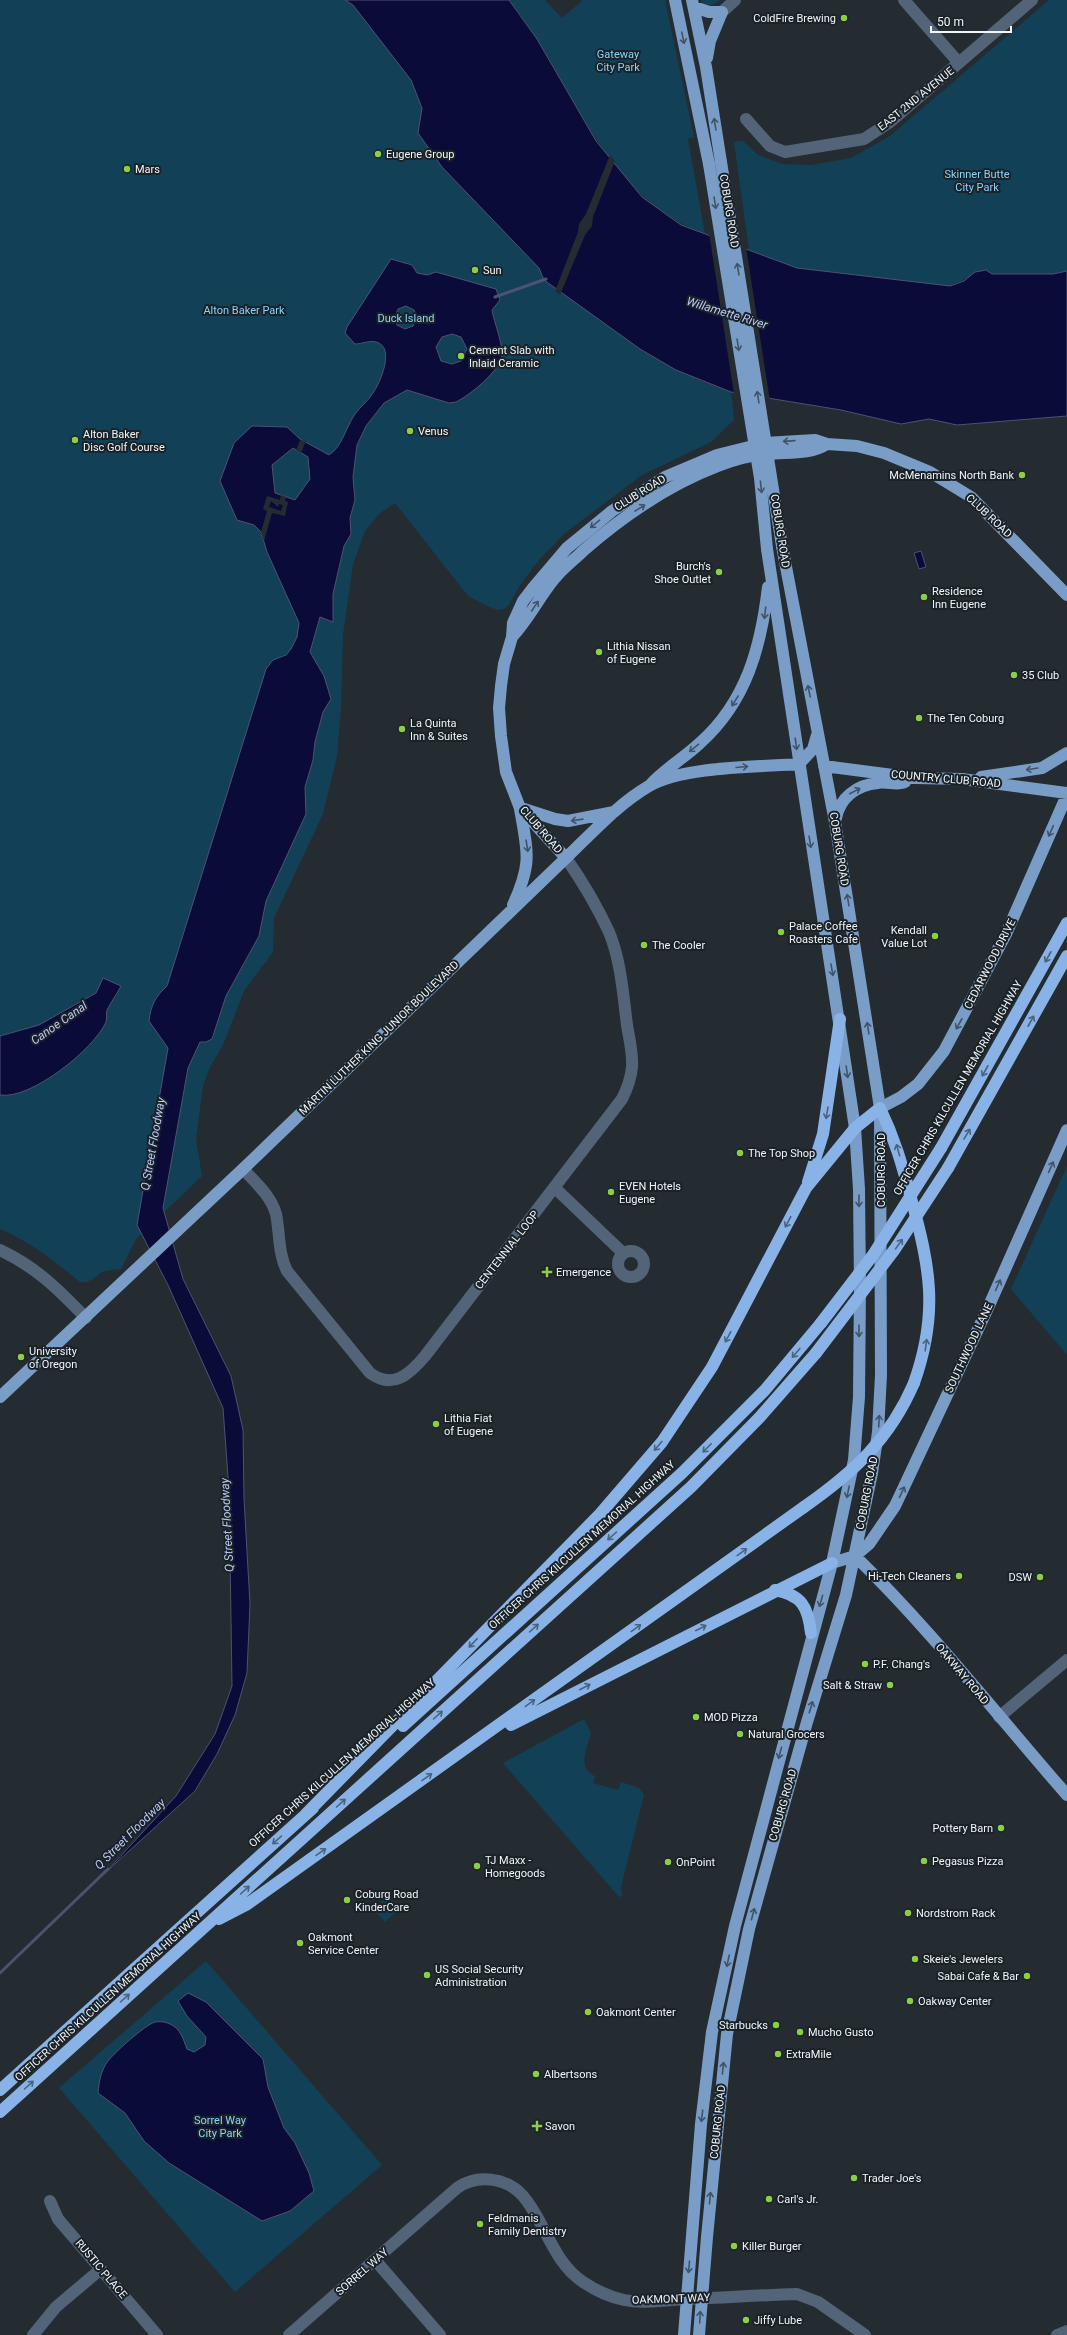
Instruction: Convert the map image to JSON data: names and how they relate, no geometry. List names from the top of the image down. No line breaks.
{"streets":{"highway":["OFFICER CHRIS KILCULLEN MEMORIAL HIGHWAY"],"main road":["COBURG ROAD","CLUB ROAD","COUNTRY CLUB ROAD","CEDARWOOD DRIVE","MARTIN LUTHER KING JUNIOR BOULEVARD","SOUTHWOOD LANE","OAKWAY ROAD"],"street":["EAST 2ND AVENUE","CENTENNIAL LOOP","RUSTIC PLACE","SORREL WAY","OAKMONT WAY"]},"crossings":[["COBURG ROAD","COUNTRY CLUB ROAD"],["COBURG ROAD","CEDARWOOD DRIVE"],["COBURG ROAD","MARTIN LUTHER KING JUNIOR BOULEVARD"],["COBURG ROAD","SOUTHWOOD LANE"],["COBURG ROAD","OAKWAY ROAD"],["COBURG ROAD","OAKMONT WAY"],["CLUB ROAD","MARTIN LUTHER KING JUNIOR BOULEVARD"],["CLUB ROAD","CENTENNIAL LOOP"],["COUNTRY CLUB ROAD","CEDARWOOD DRIVE"],["MARTIN LUTHER KING JUNIOR BOULEVARD","CENTENNIAL LOOP"],["SOUTHWOOD LANE","OAKWAY ROAD"],["SORREL WAY","OAKMONT WAY"]],"one_way":["CEDARWOOD DRIVE","SOUTHWOOD LANE"],"water":["Willamette River","Canoe Canal","Q Street Floodway"],"parks":["Gateway City Park","Skinner Butte City Park","Alton Baker Park","Duck Island","Sorrel Way City Park"],"places":{"other":["ColdFire Brewing","Eugene Group","Mars","Sun","Cement Slab with Inlaid Ceramic","Venus","Alton Baker Disc Golf Course","McMenamins North Bank","Burch's Shoe Outlet","Residence Inn Eugene","Lithia Nissan of Eugene","35 Club","The Ten Coburg","La Quinta Inn & Suites","Palace Coffee Roasters Cafe","Kendall Value Lot","The Cooler","The Top Shop","EVEN Hotels Eugene","University of Oregon","Lithia Fiat of Eugene","Hi-Tech Cleaners","DSW","P.F. Chang's","Salt & Straw","MOD Pizza","Natural Grocers","Pottery Barn","Pegasus Pizza","OnPoint","TJ Maxx - Homegoods","Coburg Road KinderCare","Nordstrom Rack","Oakmont Service Center","Skeie's Jewelers","US Social Security Administration","Sabai Cafe & Bar","Oakway Center","Oakmont Center","Starbucks","Mucho Gusto","ExtraMile","Albertsons","Trader Joe's","Carl's Jr.","Feldmanis Family Dentistry","Killer Burger","Jiffy Lube"],"health":["Emergence","Savon"]},"scale_bar":"50 m"}
